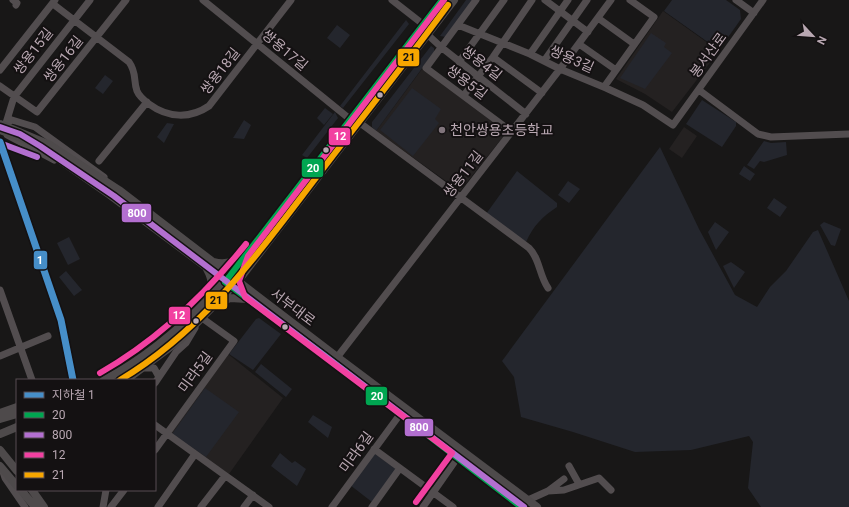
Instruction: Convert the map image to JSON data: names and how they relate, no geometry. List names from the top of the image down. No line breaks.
{"streets":{"main road":["서부대로"],"street":["쌍용17길","쌍용15길","봉서산로","쌍용16길","쌍용3길","쌍용4길","쌍용18길","쌍용5길","쌍용11길","미라5길","미라6길"]},"crossings":[["쌍용17길","쌍용18길"],["쌍용17길","쌍용11길"],["쌍용15길","쌍용16길"],["쌍용15길","쌍용18길"],["봉서산로","쌍용3길"],["쌍용16길","쌍용18길"],["쌍용3길","쌍용11길"],["쌍용4길","쌍용5길"],["쌍용4길","쌍용11길"],["쌍용5길","쌍용11길"],["쌍용11길","서부대로"],["서부대로","미라6길"]],"places":["천안쌍용초등학교"],"lines":["transit line 20","transit line 12","transit line 21","transit line 800","metro line 1"],"legend":["지하철 1","20","800","12","21"],"north":"bottom right"}
